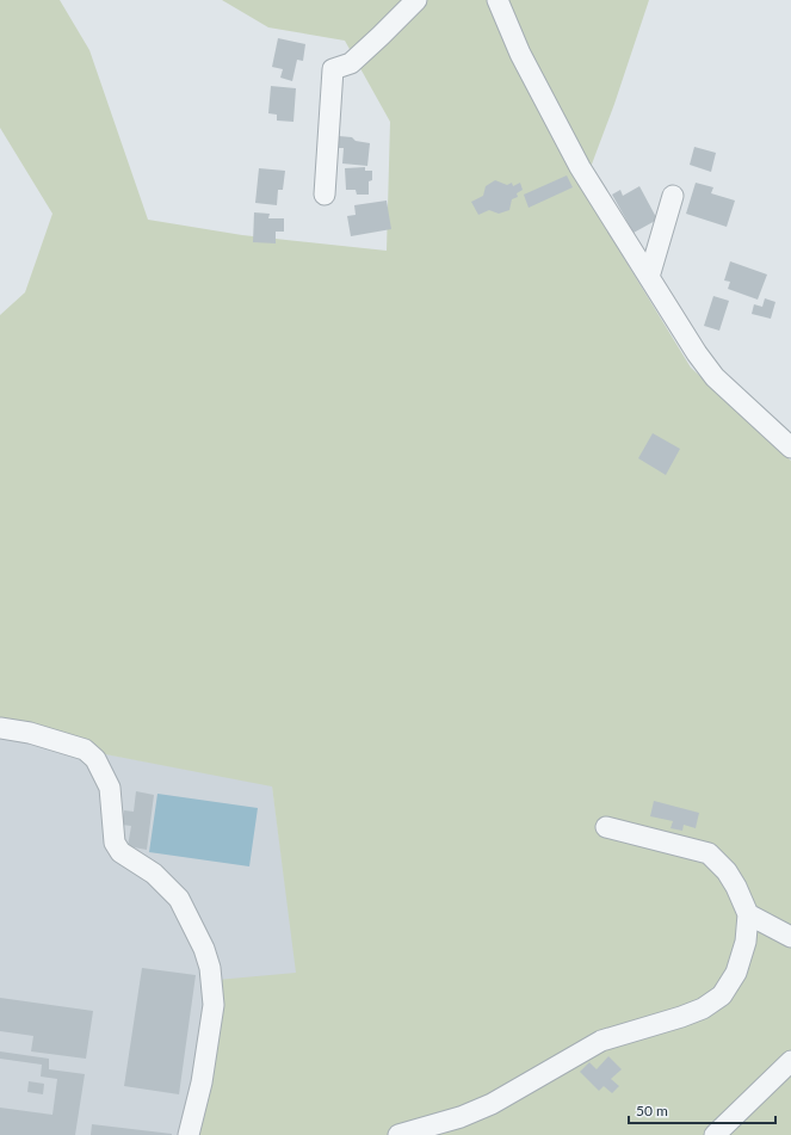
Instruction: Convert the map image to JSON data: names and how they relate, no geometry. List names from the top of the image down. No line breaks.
{"scale_bar":"50 m"}
